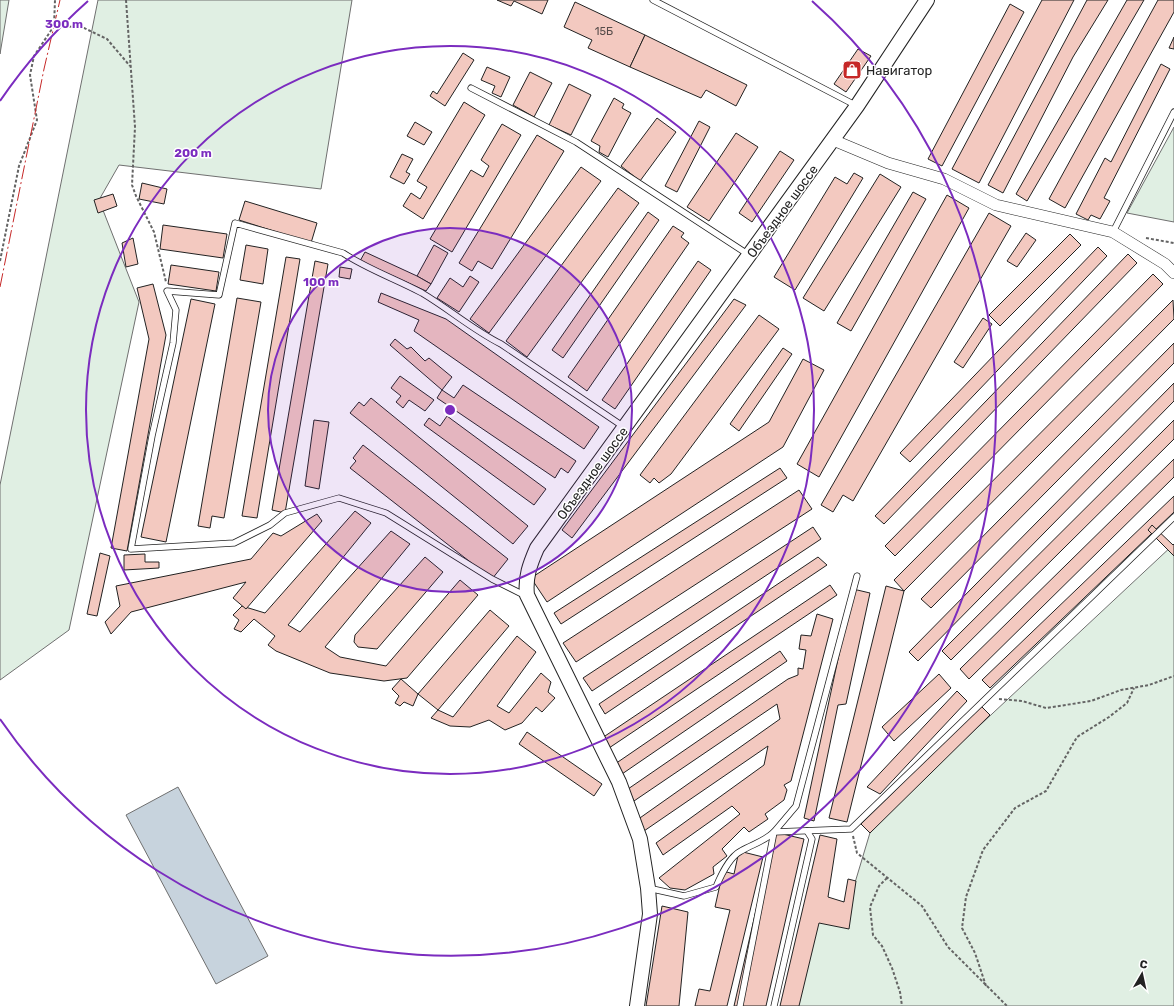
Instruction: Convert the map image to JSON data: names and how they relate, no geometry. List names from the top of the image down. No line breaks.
{"streets":{"street":["Объездное шоссе"]},"places":{"shop":["Навигатор"]},"house_numbers":["15Б"],"north":"top","rings":["300 m","200 m","100 m"]}
